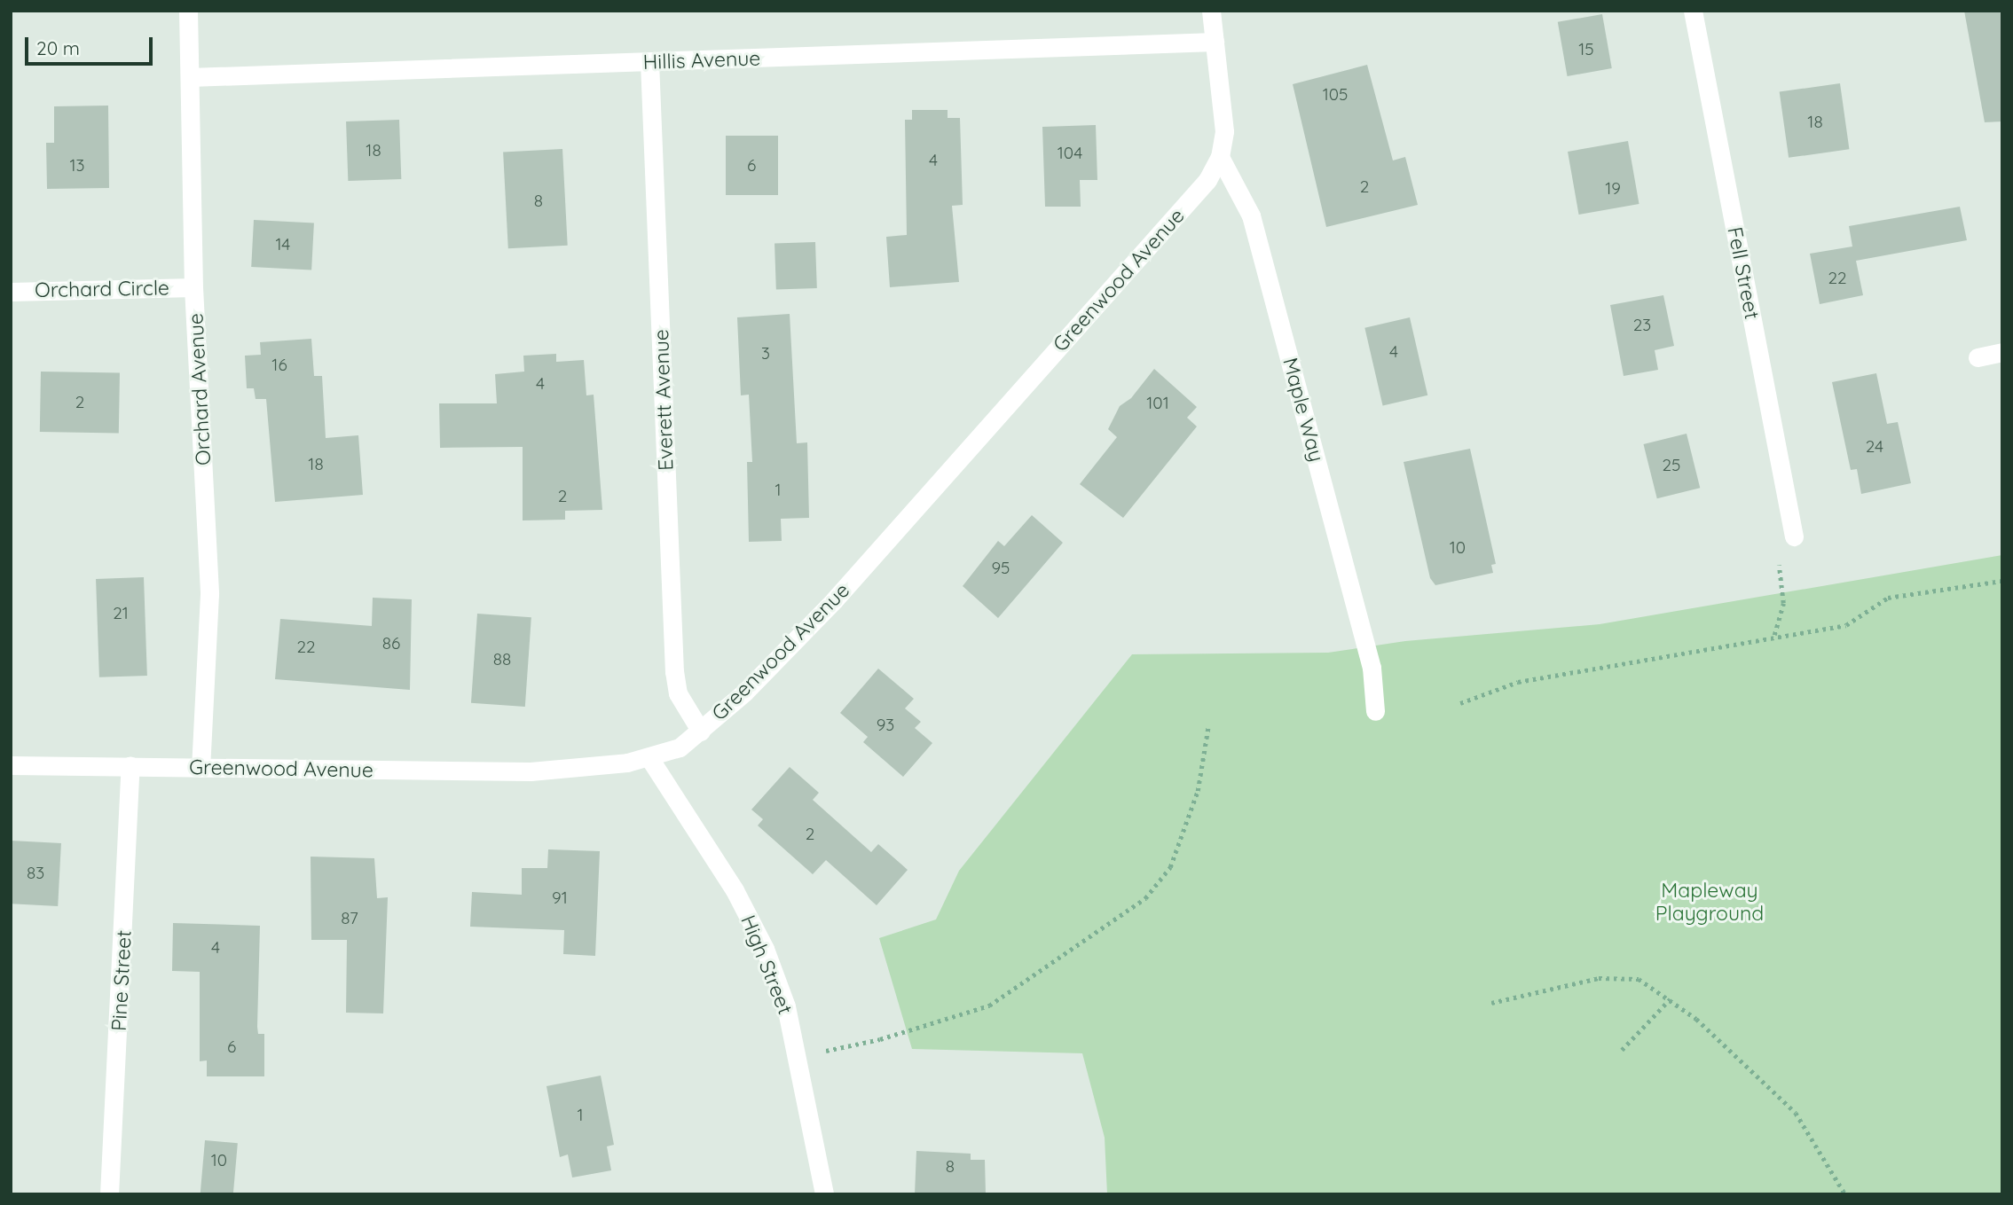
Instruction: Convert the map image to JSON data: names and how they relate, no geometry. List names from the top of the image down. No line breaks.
{"streets":{"street":["Hillis Avenue","Fell Street","Greenwood Avenue","Orchard Circle","Orchard Avenue","Everett Avenue","Maple Way","High Street","Pine Street"]},"crossings":[["Hillis Avenue","Greenwood Avenue"],["Hillis Avenue","Orchard Avenue"],["Hillis Avenue","Everett Avenue"],["Greenwood Avenue","Orchard Avenue"],["Greenwood Avenue","Everett Avenue"],["Greenwood Avenue","Maple Way"],["Greenwood Avenue","High Street"],["Greenwood Avenue","Pine Street"],["Orchard Circle","Orchard Avenue"]],"parks":["Mapleway Playground"],"house_numbers":["15","105","18","18","104","4","13","6","2","19","8","14","22","23","4","3","16","4","2","101","24","18","25","1","2","10","95","21","86","22","88","93","2","83","91","87","4","6","1","10","8"],"scale_bar":"20 m"}
